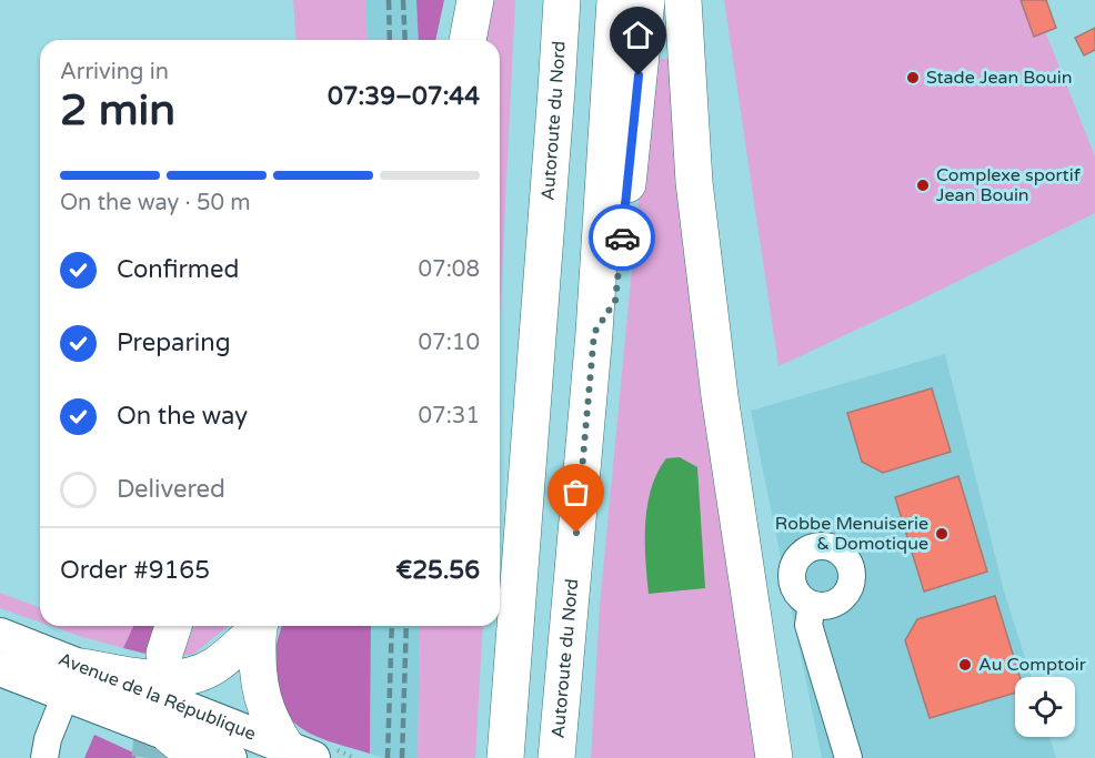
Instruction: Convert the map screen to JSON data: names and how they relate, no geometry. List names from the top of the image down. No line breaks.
{"streets":{"highway":["Autoroute du Nord"],"main road":["Avenue de la République"]},"places":["Stade Jean Bouin","Complexe sportif Jean Bouin","Robbe Menuiserie & Domotique","Au Comptoir"],"page":{"heading":["2 min","Arriving in","07:39–07:44"],"panel":["Order #9165","€25.56"],"bar":"On the way · 50 m","list":[["Confirmed","07:08"],["Preparing","07:10"],["On the way","07:31"],"Delivered"]}}
